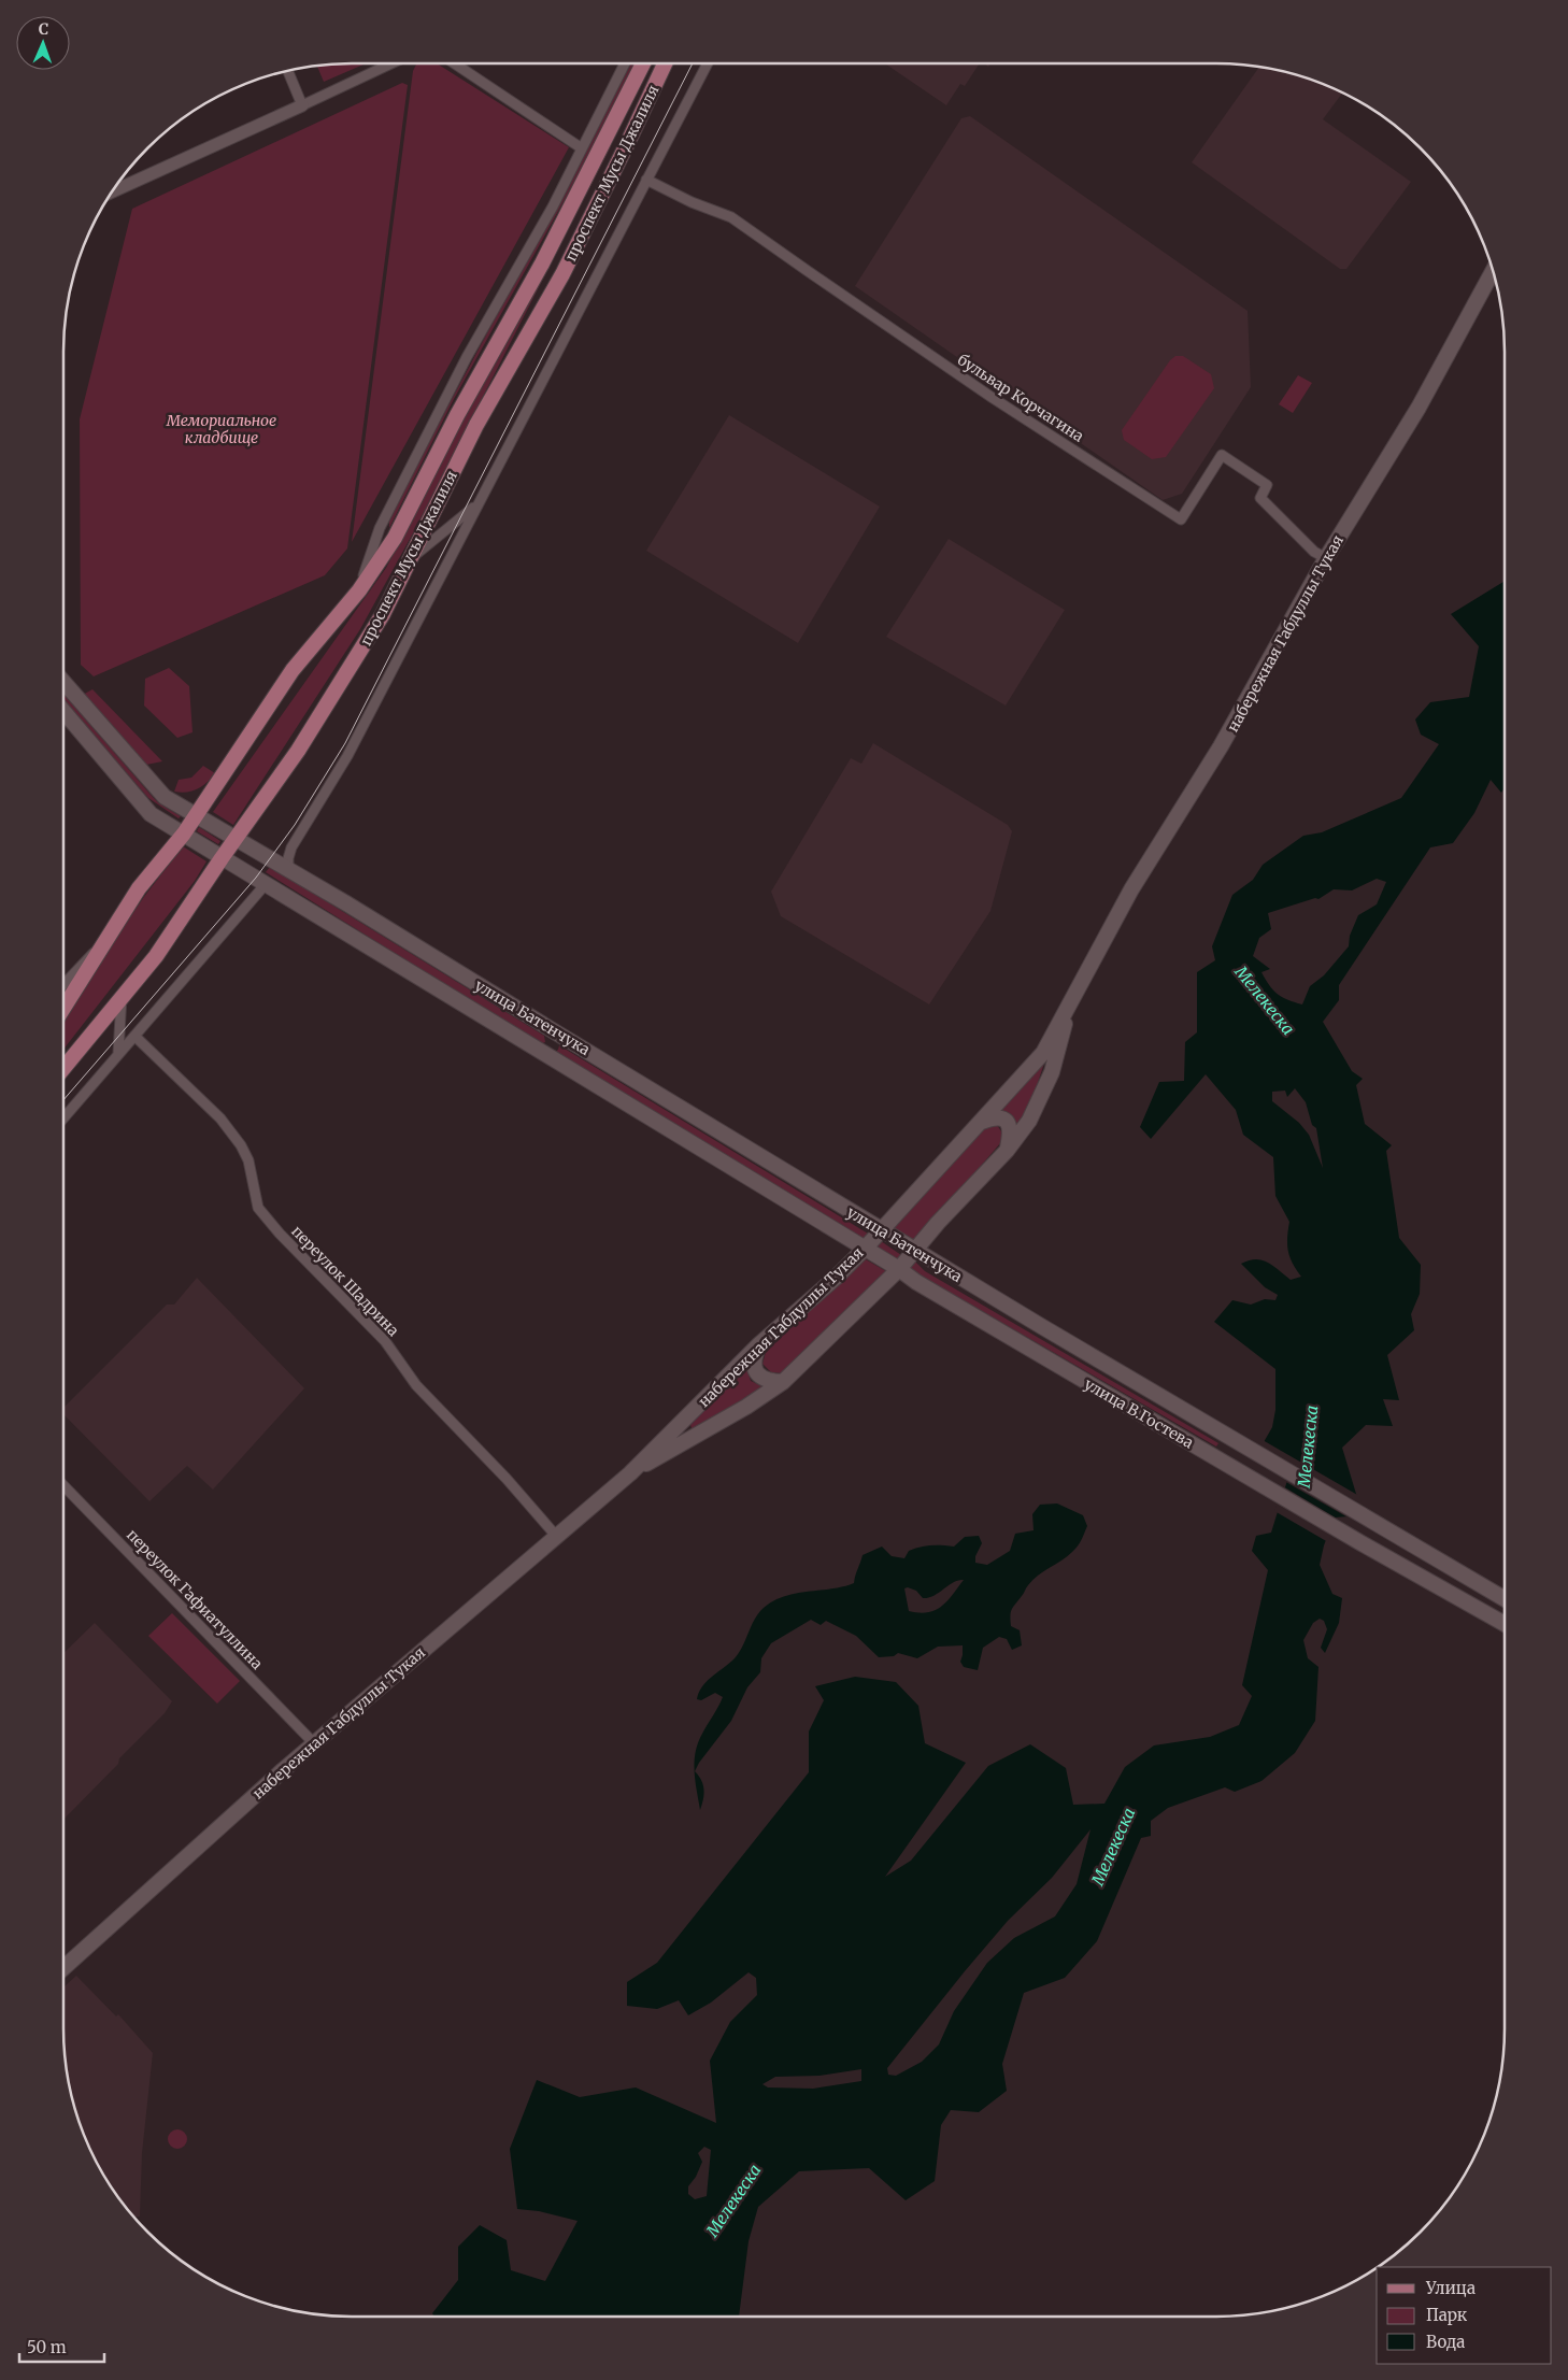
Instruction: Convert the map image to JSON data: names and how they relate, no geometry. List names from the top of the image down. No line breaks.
{"streets":{"main road":["проспект Мусы Джалиля","набережная Габдуллы Тукая","улица Батенчука","улица В.Гостева"],"street":["бульвар Корчагина","переулок Шадрина","переулок Гафиатуллина"]},"crossings":[["проспект Мусы Джалиля","улица Батенчука"],["бульвар Корчагина","набережная Габдуллы Тукая"],["набережная Габдуллы Тукая","улица Батенчука"],["набережная Габдуллы Тукая","переулок Шадрина"],["набережная Габдуллы Тукая","переулок Гафиатуллина"],["улица Батенчука","улица В.Гостева"]],"water":["Мелекеска"],"parks":["Мемориальное кладбище"],"legend":["Улица","Парк","Вода"],"scale_bar":"50 m","north":"top"}
